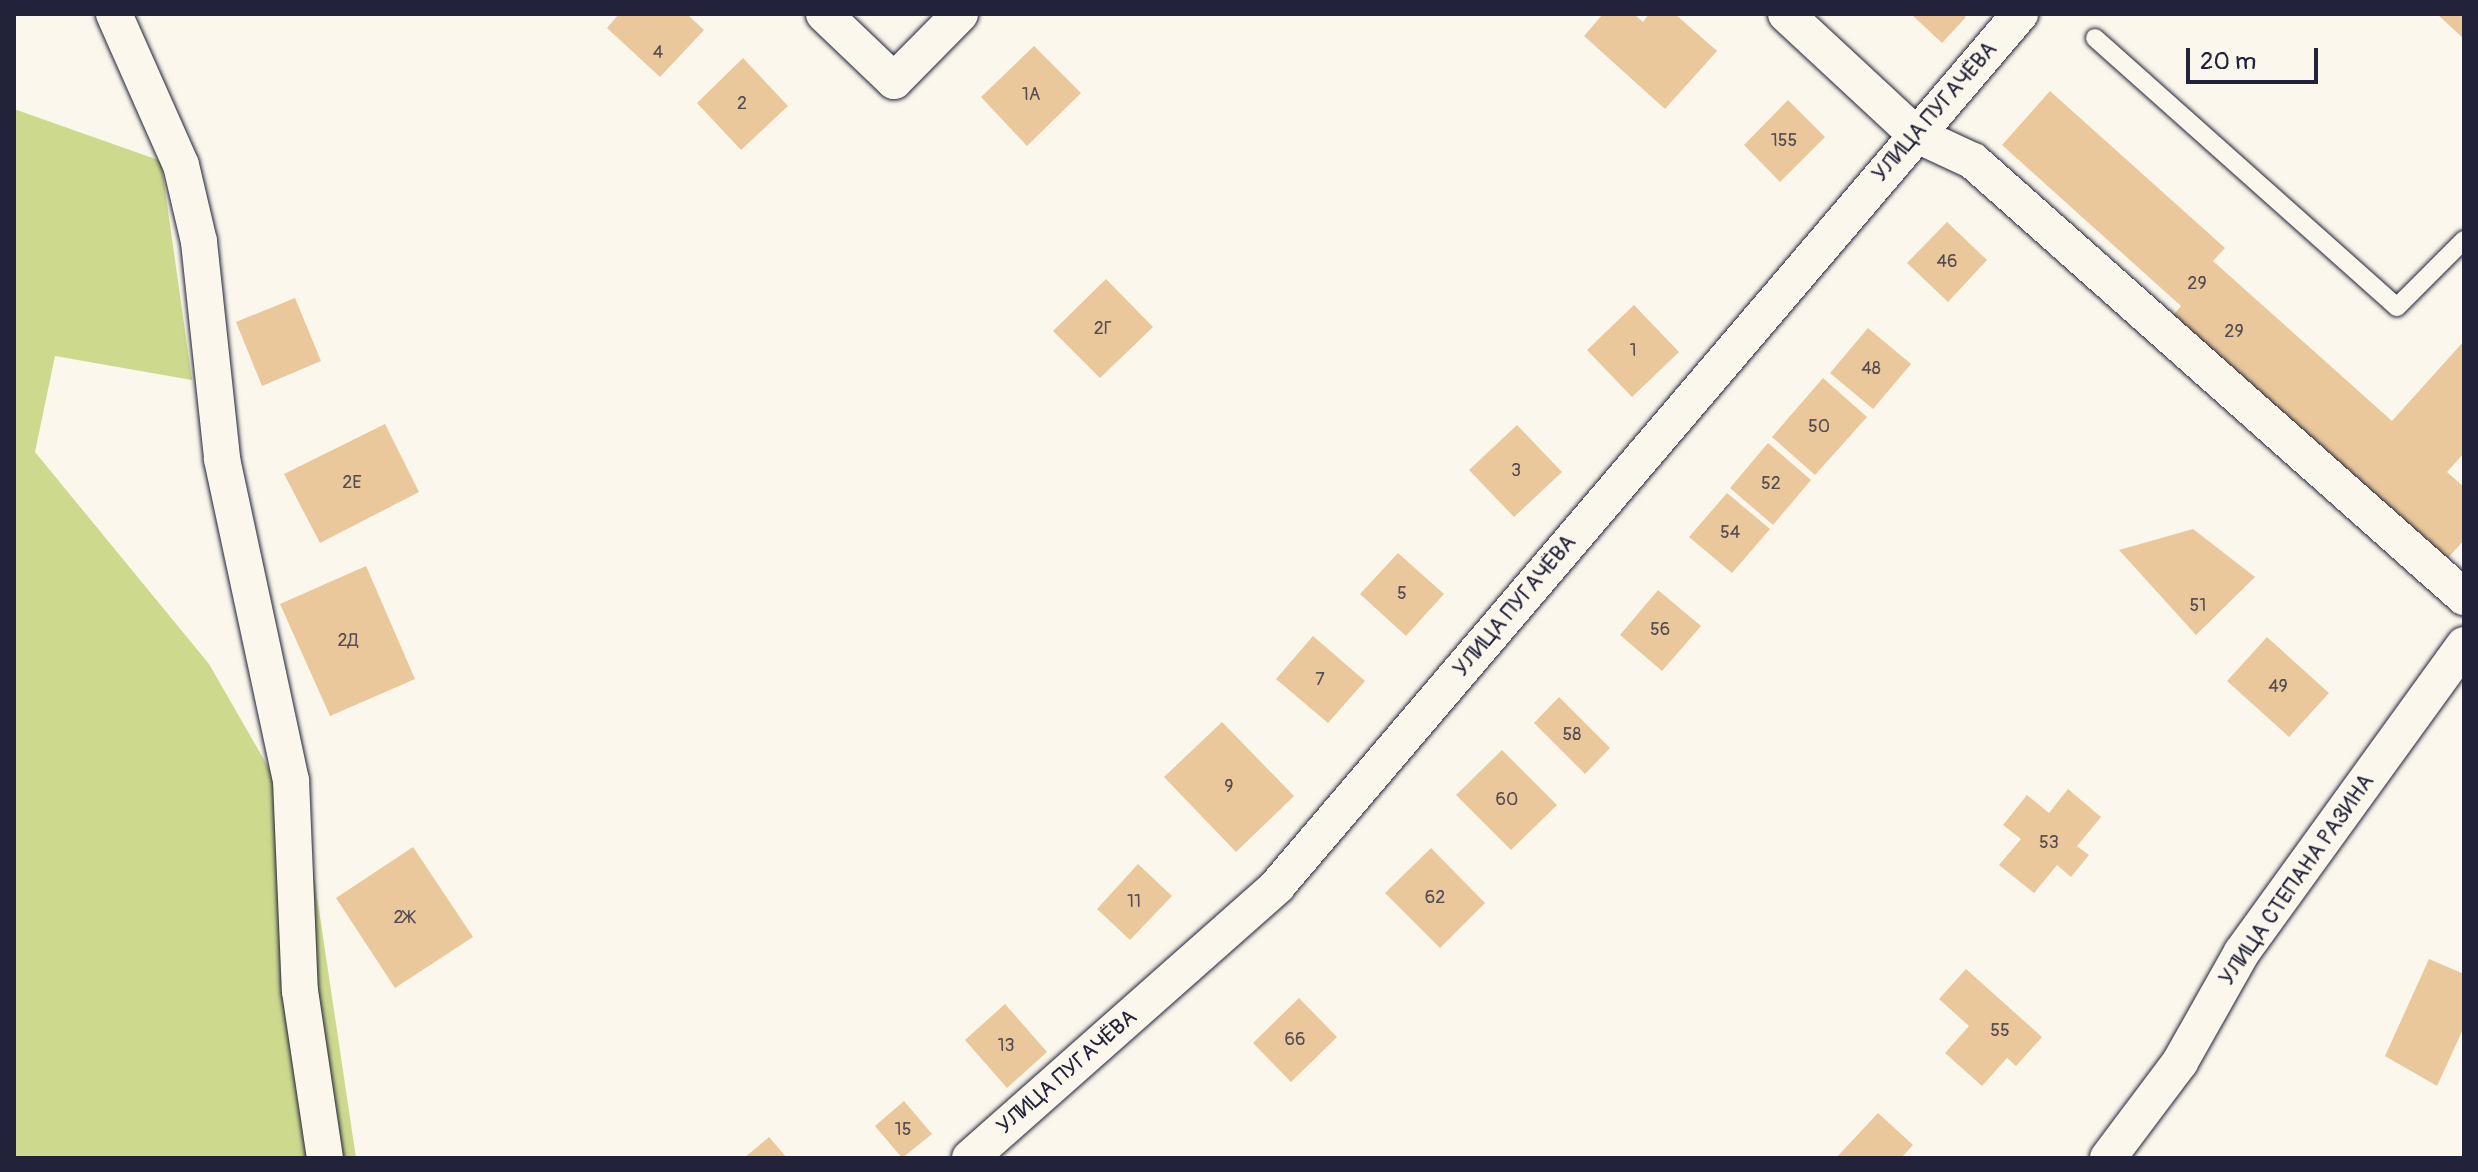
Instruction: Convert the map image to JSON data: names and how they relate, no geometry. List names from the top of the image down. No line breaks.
{"streets":{"street":["УЛИЦА ПУГАЧЁВА","УЛИЦА СТЕПАНА РАЗИНА"]},"house_numbers":["4","1А","2","155","46","29","2Г","29","1","48","50","3","2Е","52","54","5","51","56","2Д","7","49","58","9","60","53","62","11","2Ж","55","66","13","15"],"scale_bar":"20 m"}
